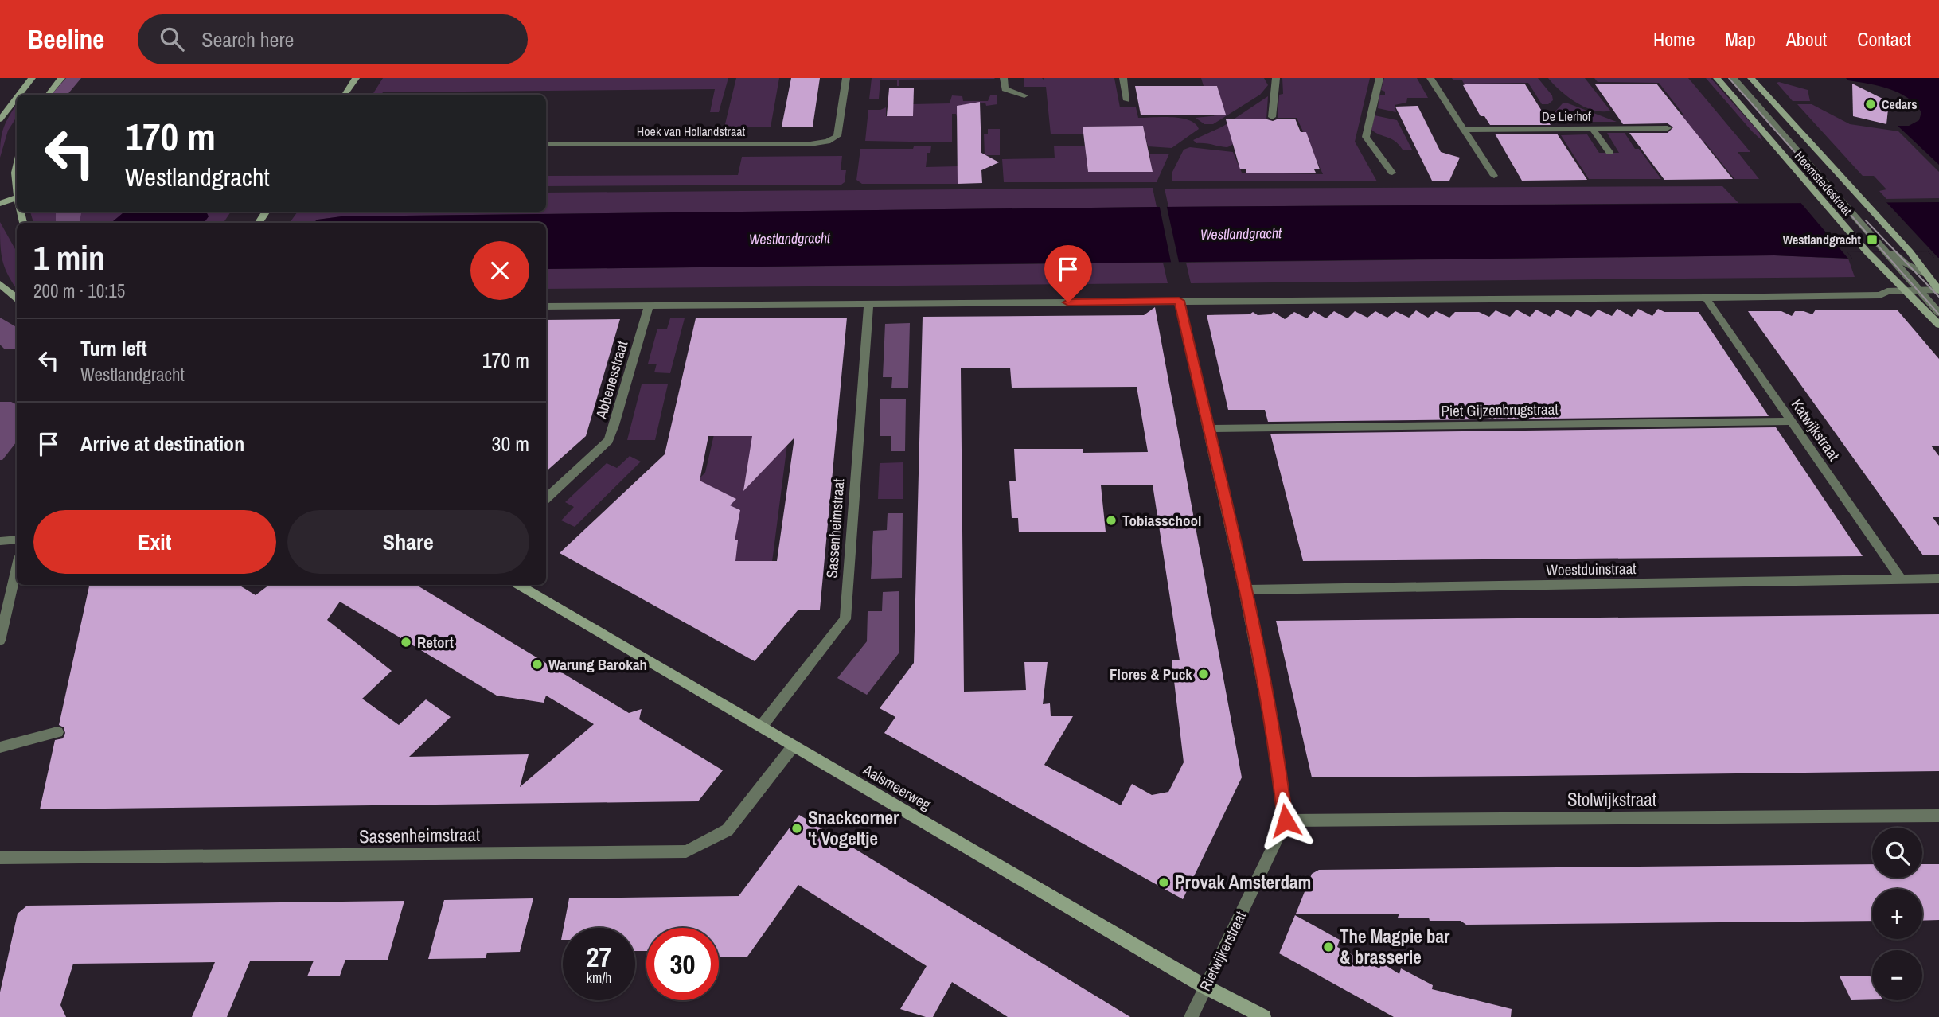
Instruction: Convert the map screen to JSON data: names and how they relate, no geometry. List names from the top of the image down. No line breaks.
{"streets":{"street":["De Lierhof","Hoek van Hollandstraat","Heemstedestraat","Abbenesstraat","Piet Gijzenbrugstraat","Katwijkstraat","Sassenheimstraat","Woestduinstraat","Aalsmeerweg","Stolwijkstraat","Rietwijkerstraat"]},"crossings":[["Piet Gijzenbrugstraat","Katwijkstraat"],["Katwijkstraat","Woestduinstraat"],["Sassenheimstraat","Aalsmeerweg"],["Aalsmeerweg","Rietwijkerstraat"],["Stolwijkstraat","Rietwijkerstraat"]],"water":["Westlandgracht"],"places":{"other":["Cedars","Tobiasschool","Retort","Warung Barokah","Flores & Puck","Snackcorner 't Vogeltje","Provak Amsterdam","The Magpie bar & brasserie"],"transit":["Westlandgracht"]},"page":{"header":"Beeline","search":"Search here","nav":["Home","Map","About","Contact"],"turn":["170 m","Westlandgracht"],"heading":["1 min","200 m · 10:15"],"list":[{"name":"Turn left","note":"Westlandgracht","value":"170 m"},{"name":"Arrive at destination","value":"30 m"}],"buttons":["Exit","Share"],"map_buttons":["+","−"],"speed":"27 km/h","limit":"30"}}
